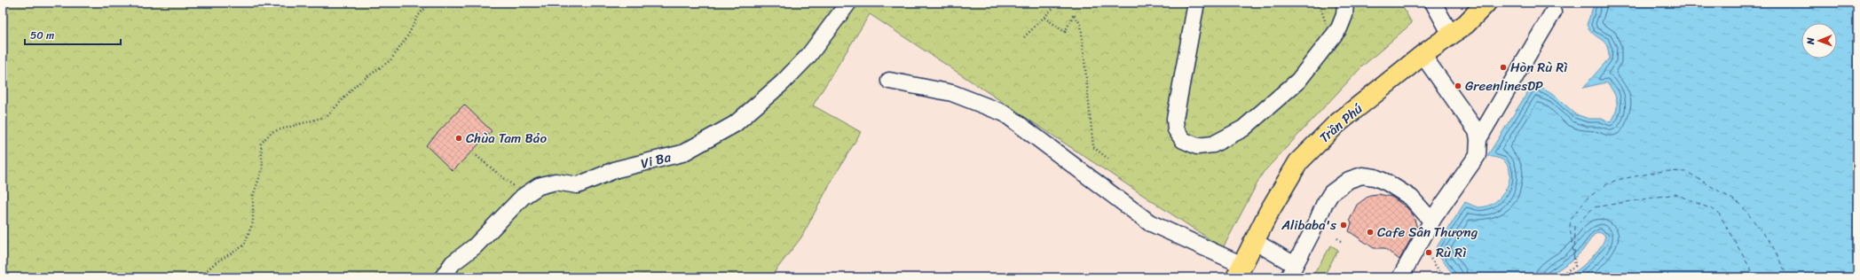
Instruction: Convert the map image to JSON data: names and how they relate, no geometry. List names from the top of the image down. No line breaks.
{"streets":{"main road":["Trần Phú"],"street":["Vi Ba"]},"places":["Hòn Rù Rì","GreenlinesDP","Chùa Tam Bảo","Alibaba's","Cafe Sân Thượng","Rù Rì"],"scale_bar":"50 m","north":"left"}
